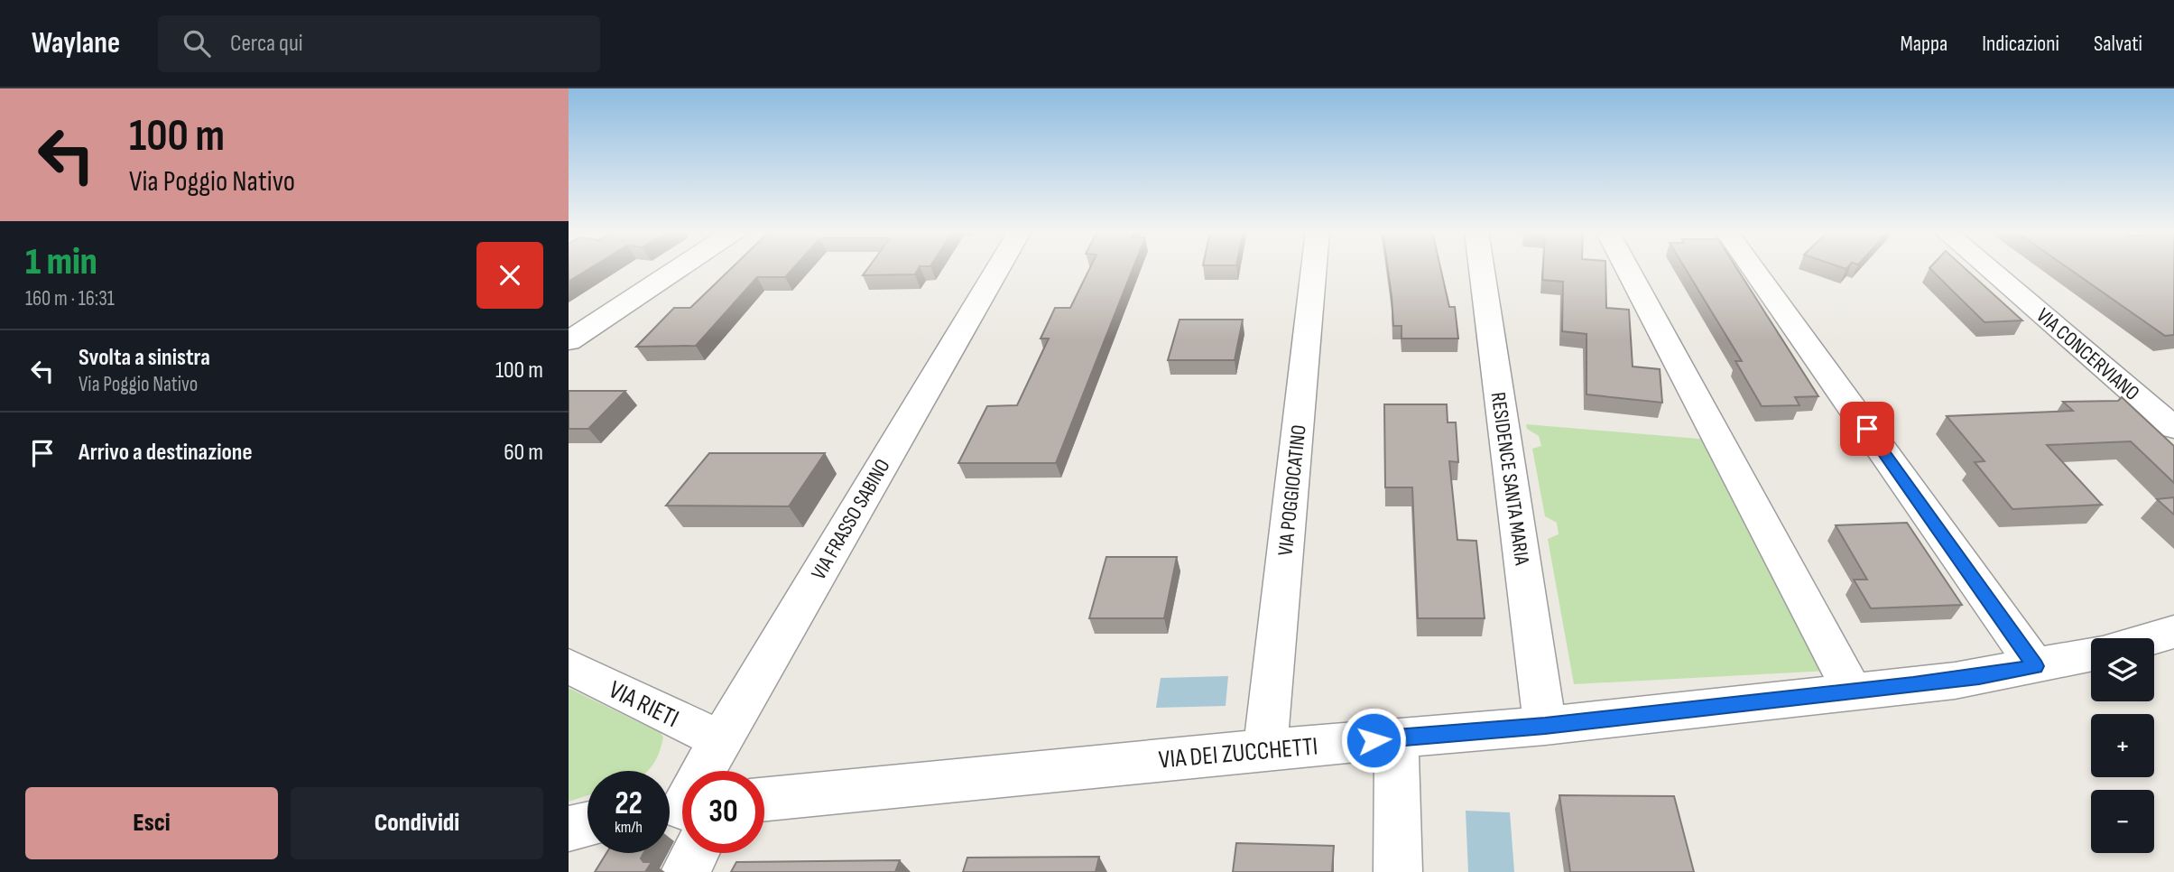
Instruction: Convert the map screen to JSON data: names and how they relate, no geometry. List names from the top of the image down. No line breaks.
{"streets":{"street":["VIA CONCERVIANO","RESIDENCE SANTA MARIA","VIA POGGIOCATINO","VIA FRASSO SABINO","VIA RIETI","VIA DEI ZUCCHETTI"]},"crossings":[["RESIDENCE SANTA MARIA","VIA DEI ZUCCHETTI"],["VIA POGGIOCATINO","VIA DEI ZUCCHETTI"],["VIA FRASSO SABINO","VIA RIETI"]],"page":{"header":"Waylane","search":"Cerca qui","nav":["Mappa","Indicazioni","Salvati"],"turn":["100 m","Via Poggio Nativo"],"heading":["1 min","160 m · 16:31"],"list":[{"name":"Svolta a sinistra","note":"Via Poggio Nativo","value":"100 m"},{"name":"Arrivo a destinazione","value":"60 m"}],"map_buttons":["+","−"],"speed":"22 km/h","limit":"30","buttons":["Esci","Condividi"]}}
